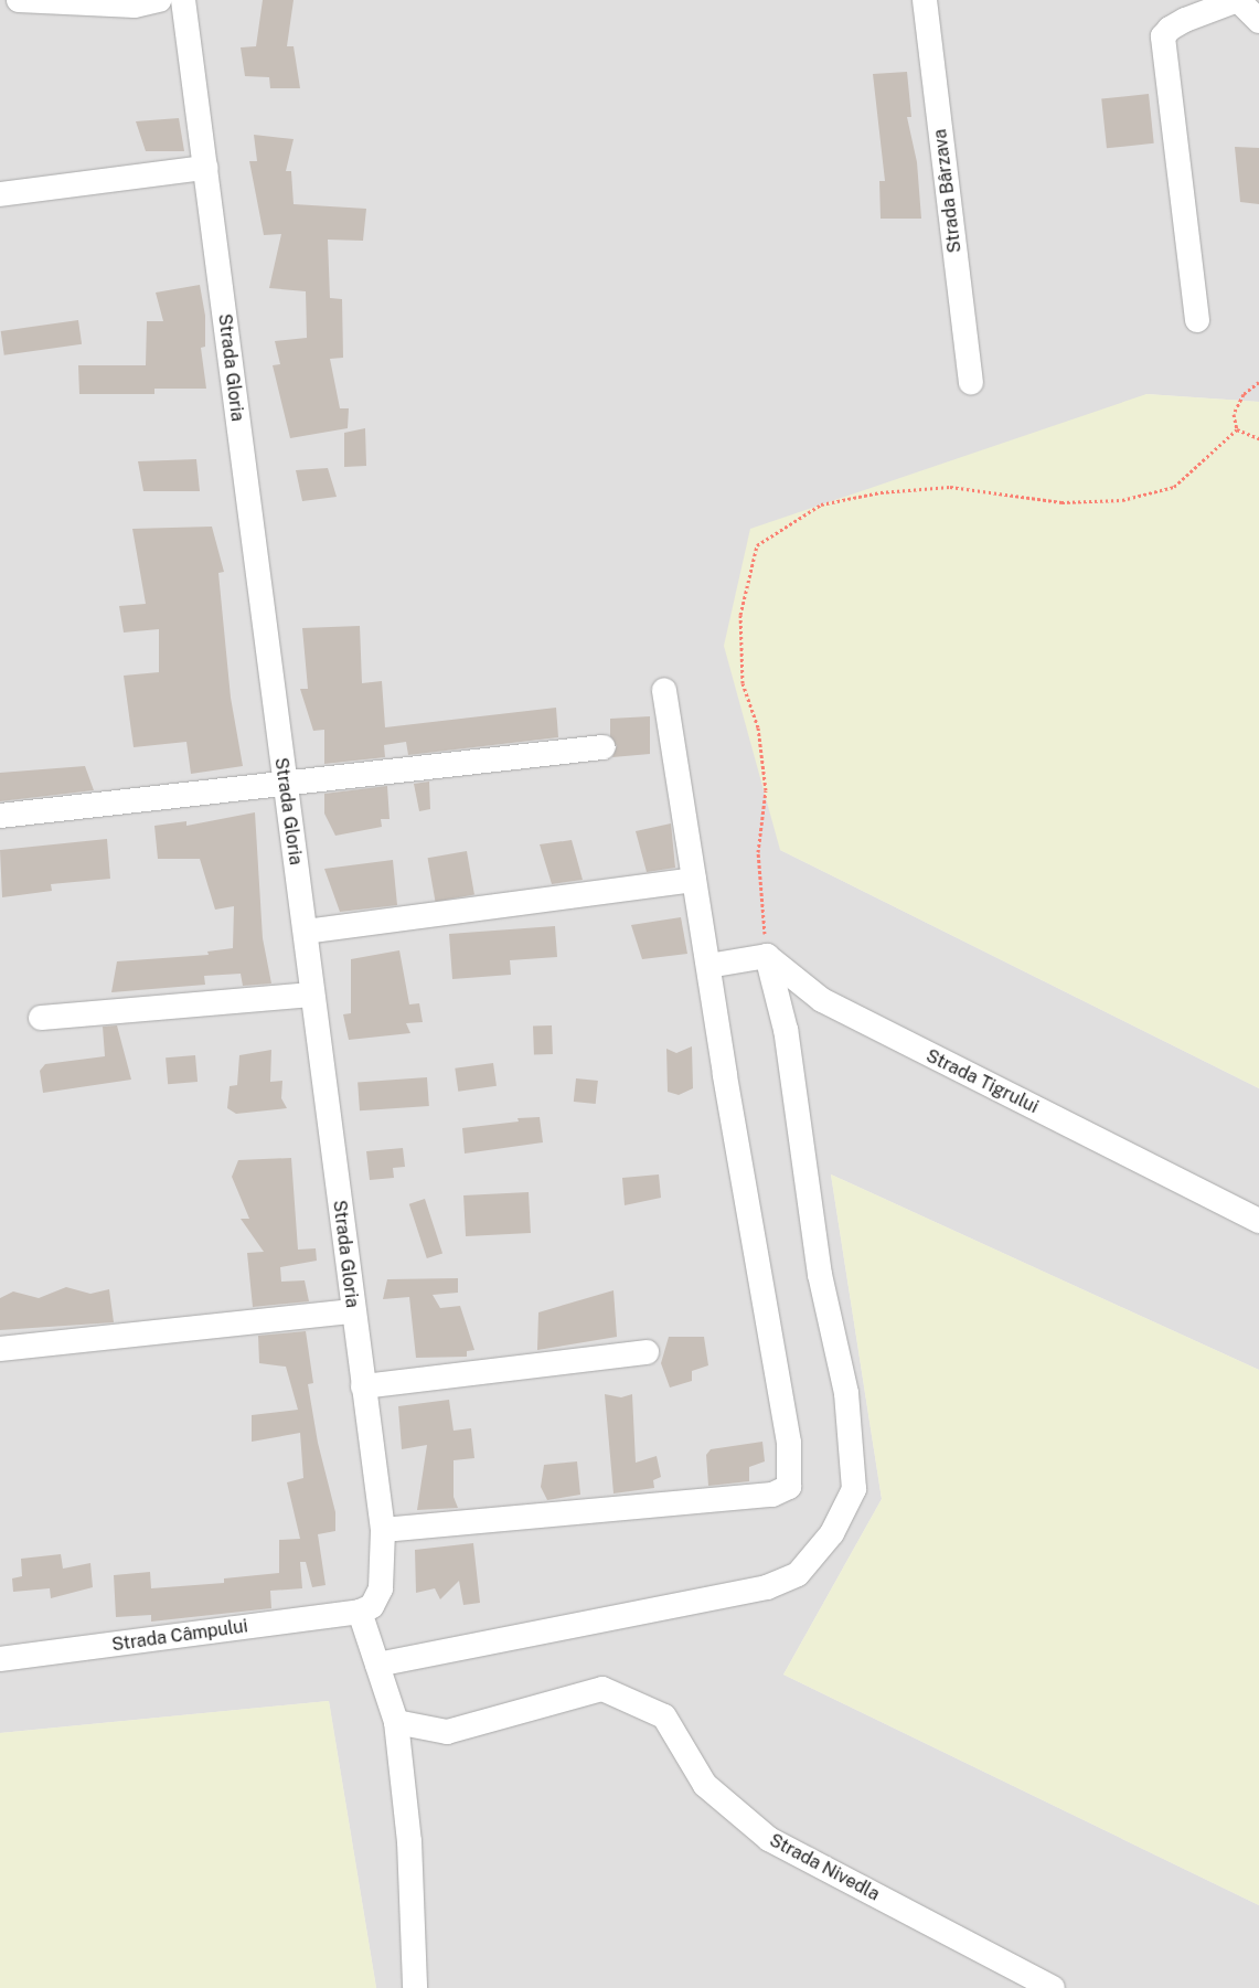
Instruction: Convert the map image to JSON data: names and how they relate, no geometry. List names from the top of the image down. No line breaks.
{"streets":{"street":["Strada Bârzava","Strada Gloria","Strada Tigrului","Strada Câmpului","Strada Nivedla"]},"crossings":[["Strada Gloria","Strada Câmpului"]]}
